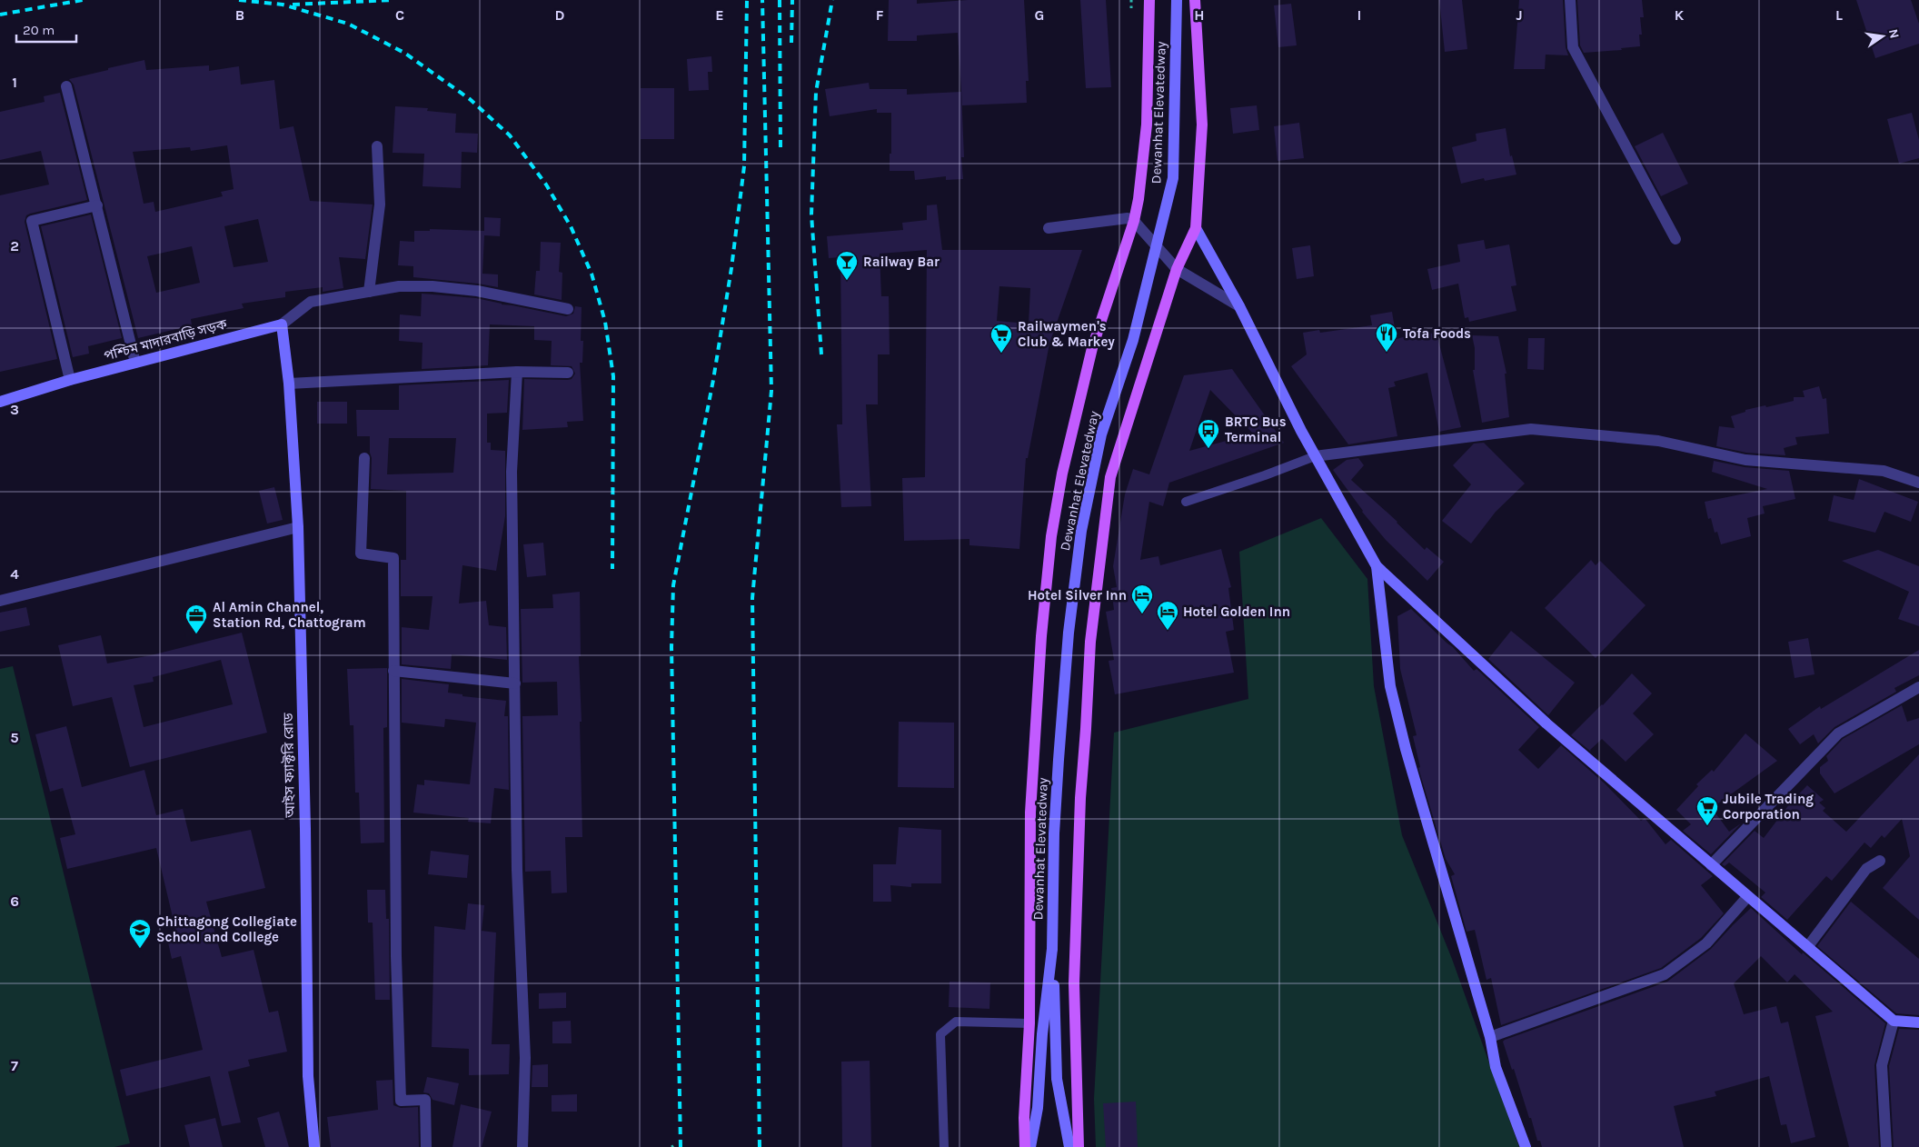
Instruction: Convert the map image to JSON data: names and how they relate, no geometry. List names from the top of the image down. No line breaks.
{"streets":{"street":["Dewanhat Elevatedway","পশ্চিম মাদারবাড়ি সড়ক","আইস ফ্যাক্টরি রোড"]},"places":{"bar":["Railway Bar"],"restaurant":["Tofa Foods"],"supermarket":["Railwaymen's Club & Markey","Jubile Trading Corporation"],"bus stop":["BRTC Bus Terminal"],"hotel":["Hotel Silver Inn","Hotel Golden Inn"],"office":["Al Amin Channel, Station Rd, Chattogram"],"school or university":["Chittagong Collegiate School and College"]},"scale_bar":"20 m","north":"right","grid":{"columns":["B","C","D","E","F","G","H","I","J","K","L"],"rows":["1","2","3","4","5","6","7"]}}
